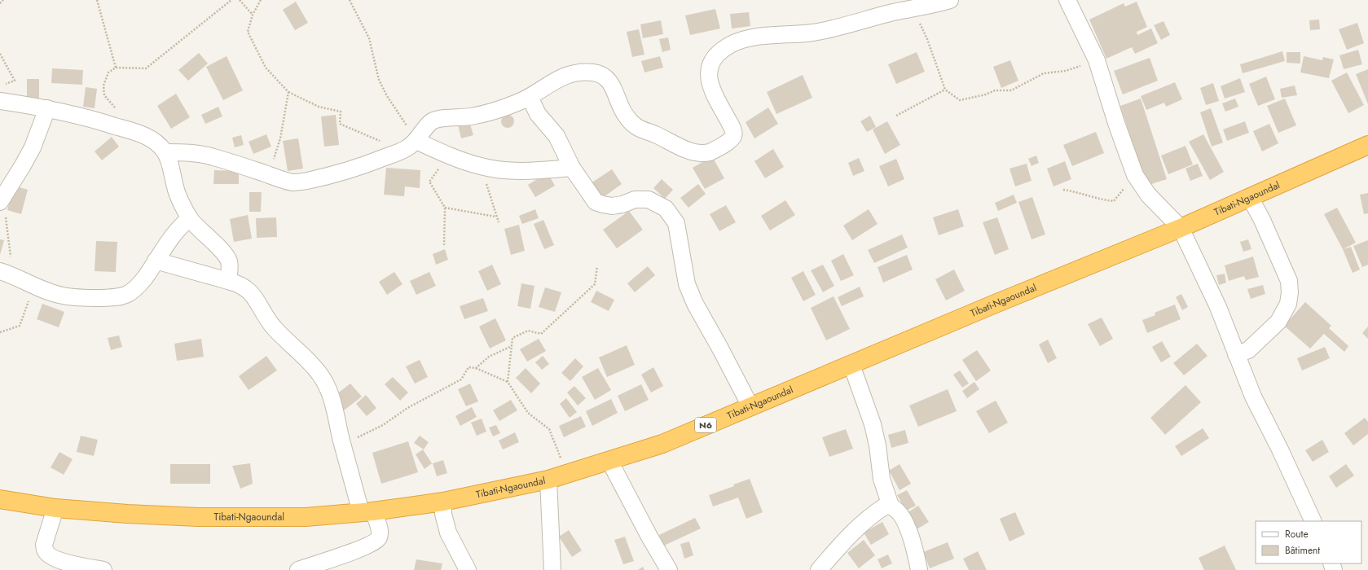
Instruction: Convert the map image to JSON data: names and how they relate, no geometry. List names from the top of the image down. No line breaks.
{"streets":{"highway":["Tibati-Ngaoundal","N6"]},"legend":["Route","Bâtiment"]}
